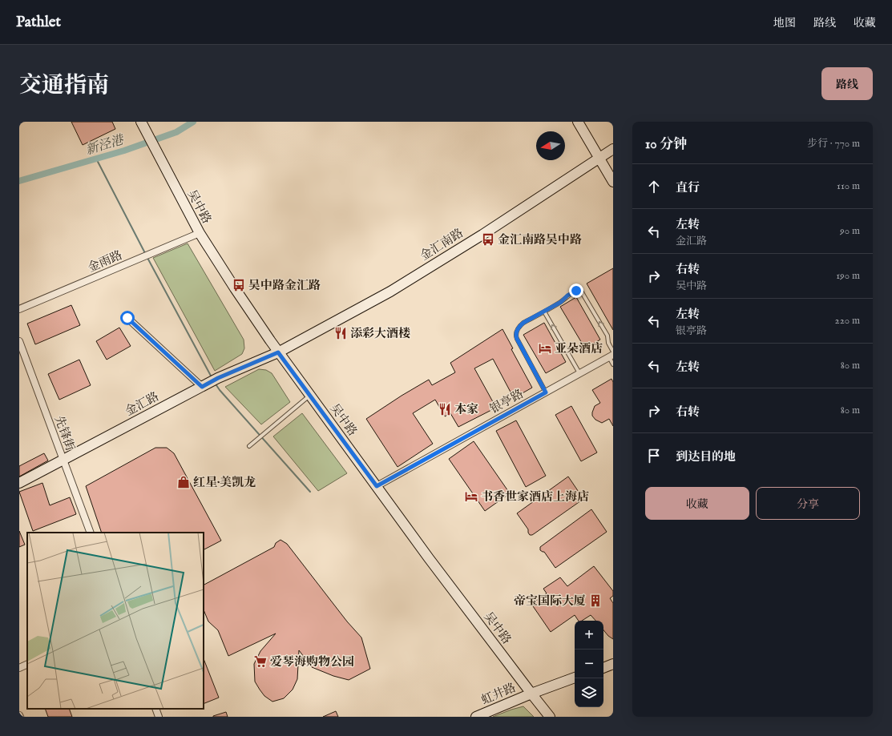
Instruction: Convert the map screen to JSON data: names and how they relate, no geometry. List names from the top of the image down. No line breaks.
{"streets":{"street":["吴中路","金汇南路","金雨路","银亭路","金汇路","先锋街","虹井路"]},"crossings":[["吴中路","金汇南路"],["吴中路","金雨路"],["吴中路","银亭路"],["吴中路","金汇路"],["吴中路","虹井路"],["金汇南路","金汇路"],["金汇路","先锋街"]],"water":["新泾港"],"places":{"bus stop":["金汇南路吴中路","吴中路金汇路"],"restaurant":["添彩大酒楼","本家"],"hotel":["亚朵酒店","书香世家酒店上海店"],"shop":["红星·美凯龙"],"building":["帝宝国际大厦"],"supermarket":["爱琴海购物公园"]},"north":"left","page":{"header":"Pathlet","nav":["地图","路线","收藏"],"title":"交通指南","buttons":["路线",["收藏","分享"]],"heading":["10 分钟","步行 · 770 m"],"list":[["直行","110 m"],["左转","金汇路","90 m"],["右转","吴中路","190 m"],["左转","银亭路","220 m"],["左转","80 m"],["右转","80 m"],"到达目的地"],"map_buttons":["+","−"]}}
